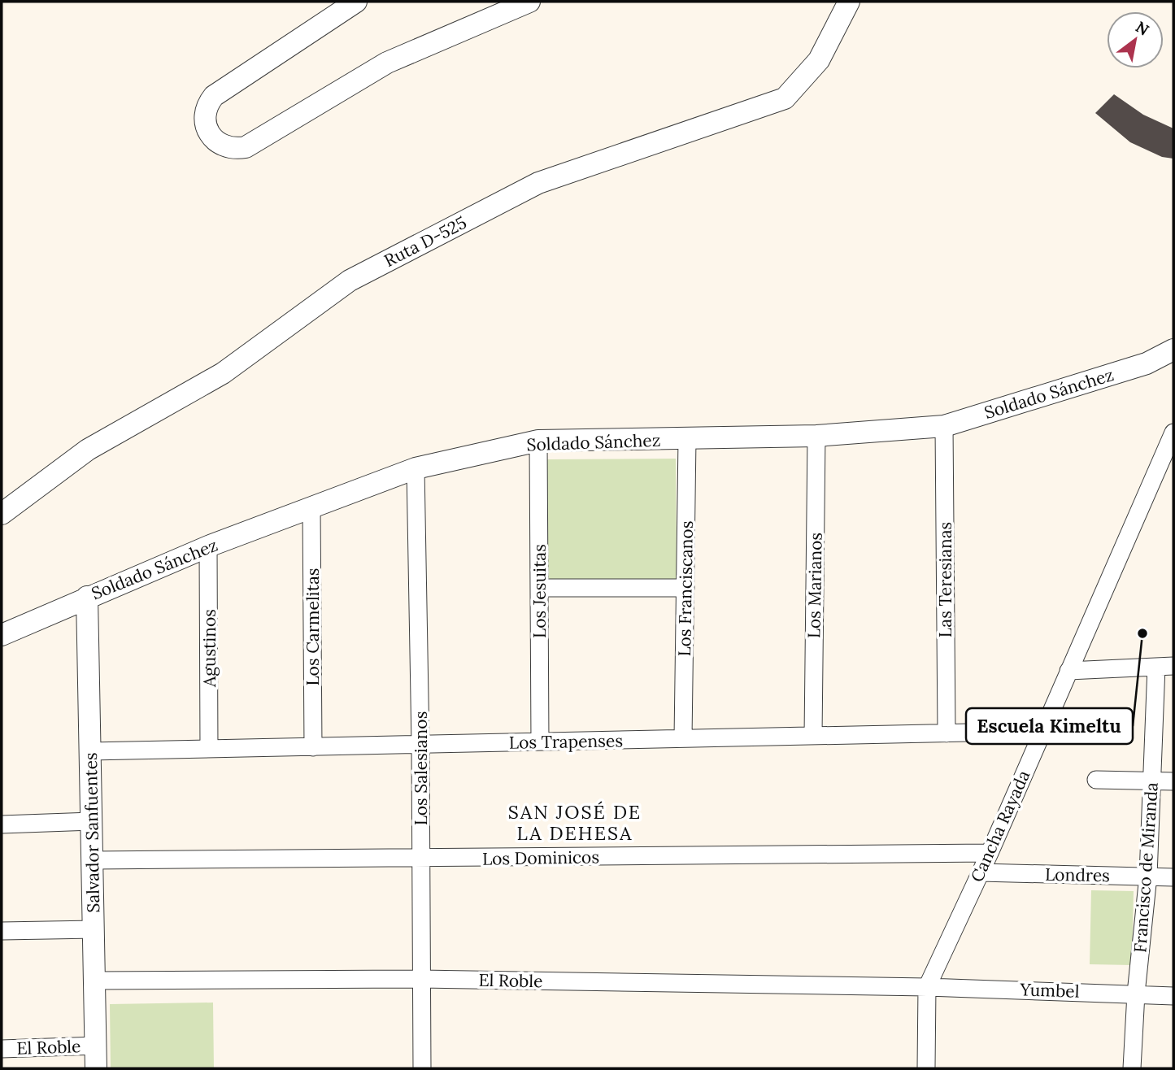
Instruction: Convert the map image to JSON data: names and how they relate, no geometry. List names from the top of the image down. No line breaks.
{"streets":{"street":["Ruta D-525","Soldado Sánchez","Las Teresianas","Los Marianos","Los Franciscanos","Los Jesuitas","Los Carmelitas","Agustinos","Los Trapenses","Los Salesianos","Cancha Rayada","Salvador Sanfuentes","Los Dominicos","Francisco de Miranda","Londres","El Roble","Yumbel"]},"crossings":[["Soldado Sánchez","Las Teresianas"],["Soldado Sánchez","Los Marianos"],["Soldado Sánchez","Los Franciscanos"],["Soldado Sánchez","Los Jesuitas"],["Soldado Sánchez","Los Carmelitas"],["Soldado Sánchez","Agustinos"],["Soldado Sánchez","Los Salesianos"],["Soldado Sánchez","Salvador Sanfuentes"],["Las Teresianas","Los Trapenses"],["Los Marianos","Los Trapenses"],["Los Franciscanos","Los Trapenses"],["Los Jesuitas","Los Trapenses"],["Los Carmelitas","Los Trapenses"],["Agustinos","Los Trapenses"],["Los Trapenses","Los Salesianos"],["Los Trapenses","Cancha Rayada"],["Los Trapenses","Salvador Sanfuentes"],["Los Salesianos","Los Dominicos"],["Los Salesianos","El Roble"],["Cancha Rayada","Los Dominicos"],["Cancha Rayada","Londres"],["Cancha Rayada","El Roble"],["Cancha Rayada","Yumbel"],["Salvador Sanfuentes","Los Dominicos"],["Salvador Sanfuentes","El Roble"],["Francisco de Miranda","Londres"],["Francisco de Miranda","Yumbel"],["El Roble","Yumbel"]],"districts":["SAN JOSÉ DE LA DEHESA"],"places":["Escuela Kimeltu"],"north":"top right"}
